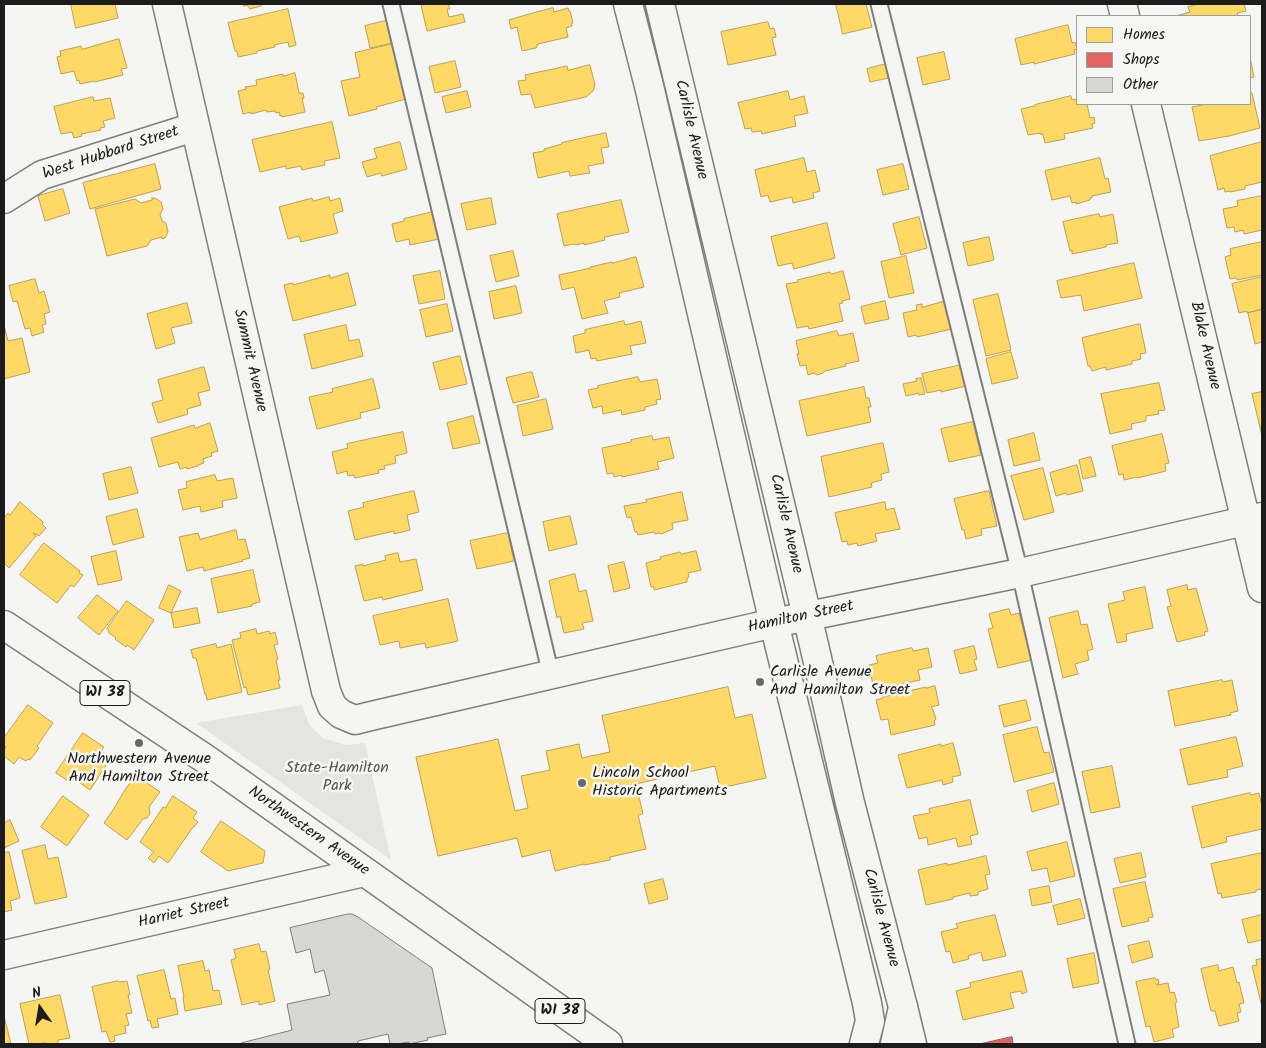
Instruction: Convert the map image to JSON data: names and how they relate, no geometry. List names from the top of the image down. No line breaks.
{"streets":{"street":["Carlisle Avenue","West Hubbard Street","Blake Avenue","Summit Avenue","Hamilton Street","WI 38","Northwestern Avenue","Harriet Street"]},"crossings":[["Carlisle Avenue","Hamilton Street"],["West Hubbard Street","Summit Avenue"],["Blake Avenue","Hamilton Street"],["Summit Avenue","Hamilton Street"],["Northwestern Avenue","Harriet Street"]],"parks":["State-Hamilton Park"],"places":["Carlisle Avenue And Hamilton Street","Northwestern Avenue And Hamilton Street","Lincoln School Historic Apartments"],"legend":["Homes","Shops","Other"],"north":"top"}
